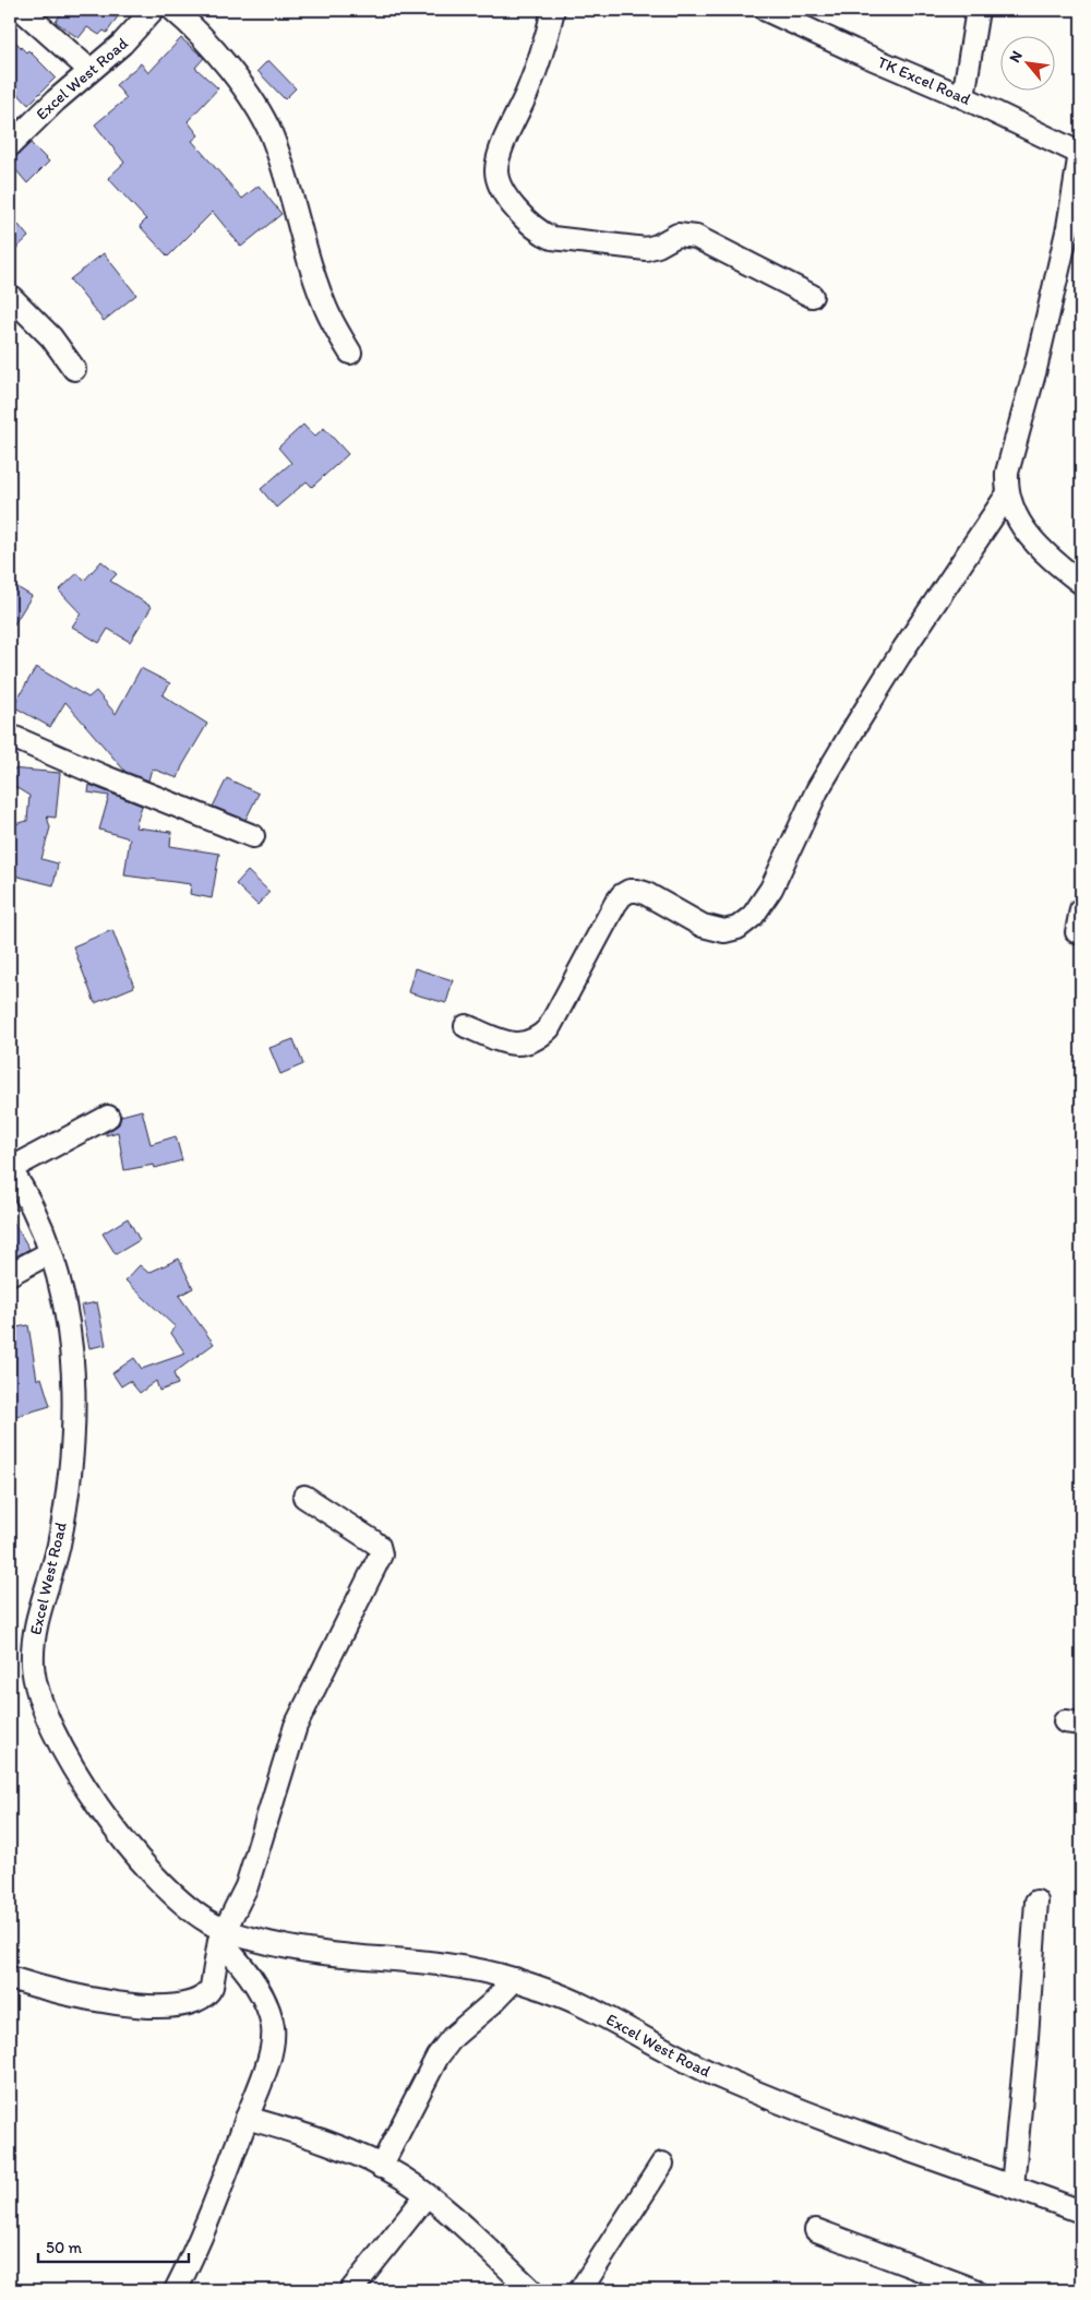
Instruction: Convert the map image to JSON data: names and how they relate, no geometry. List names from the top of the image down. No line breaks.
{"streets":{"street":["Excel West Road","TK Excel Road"]},"scale_bar":"50 m","north":"top left"}
